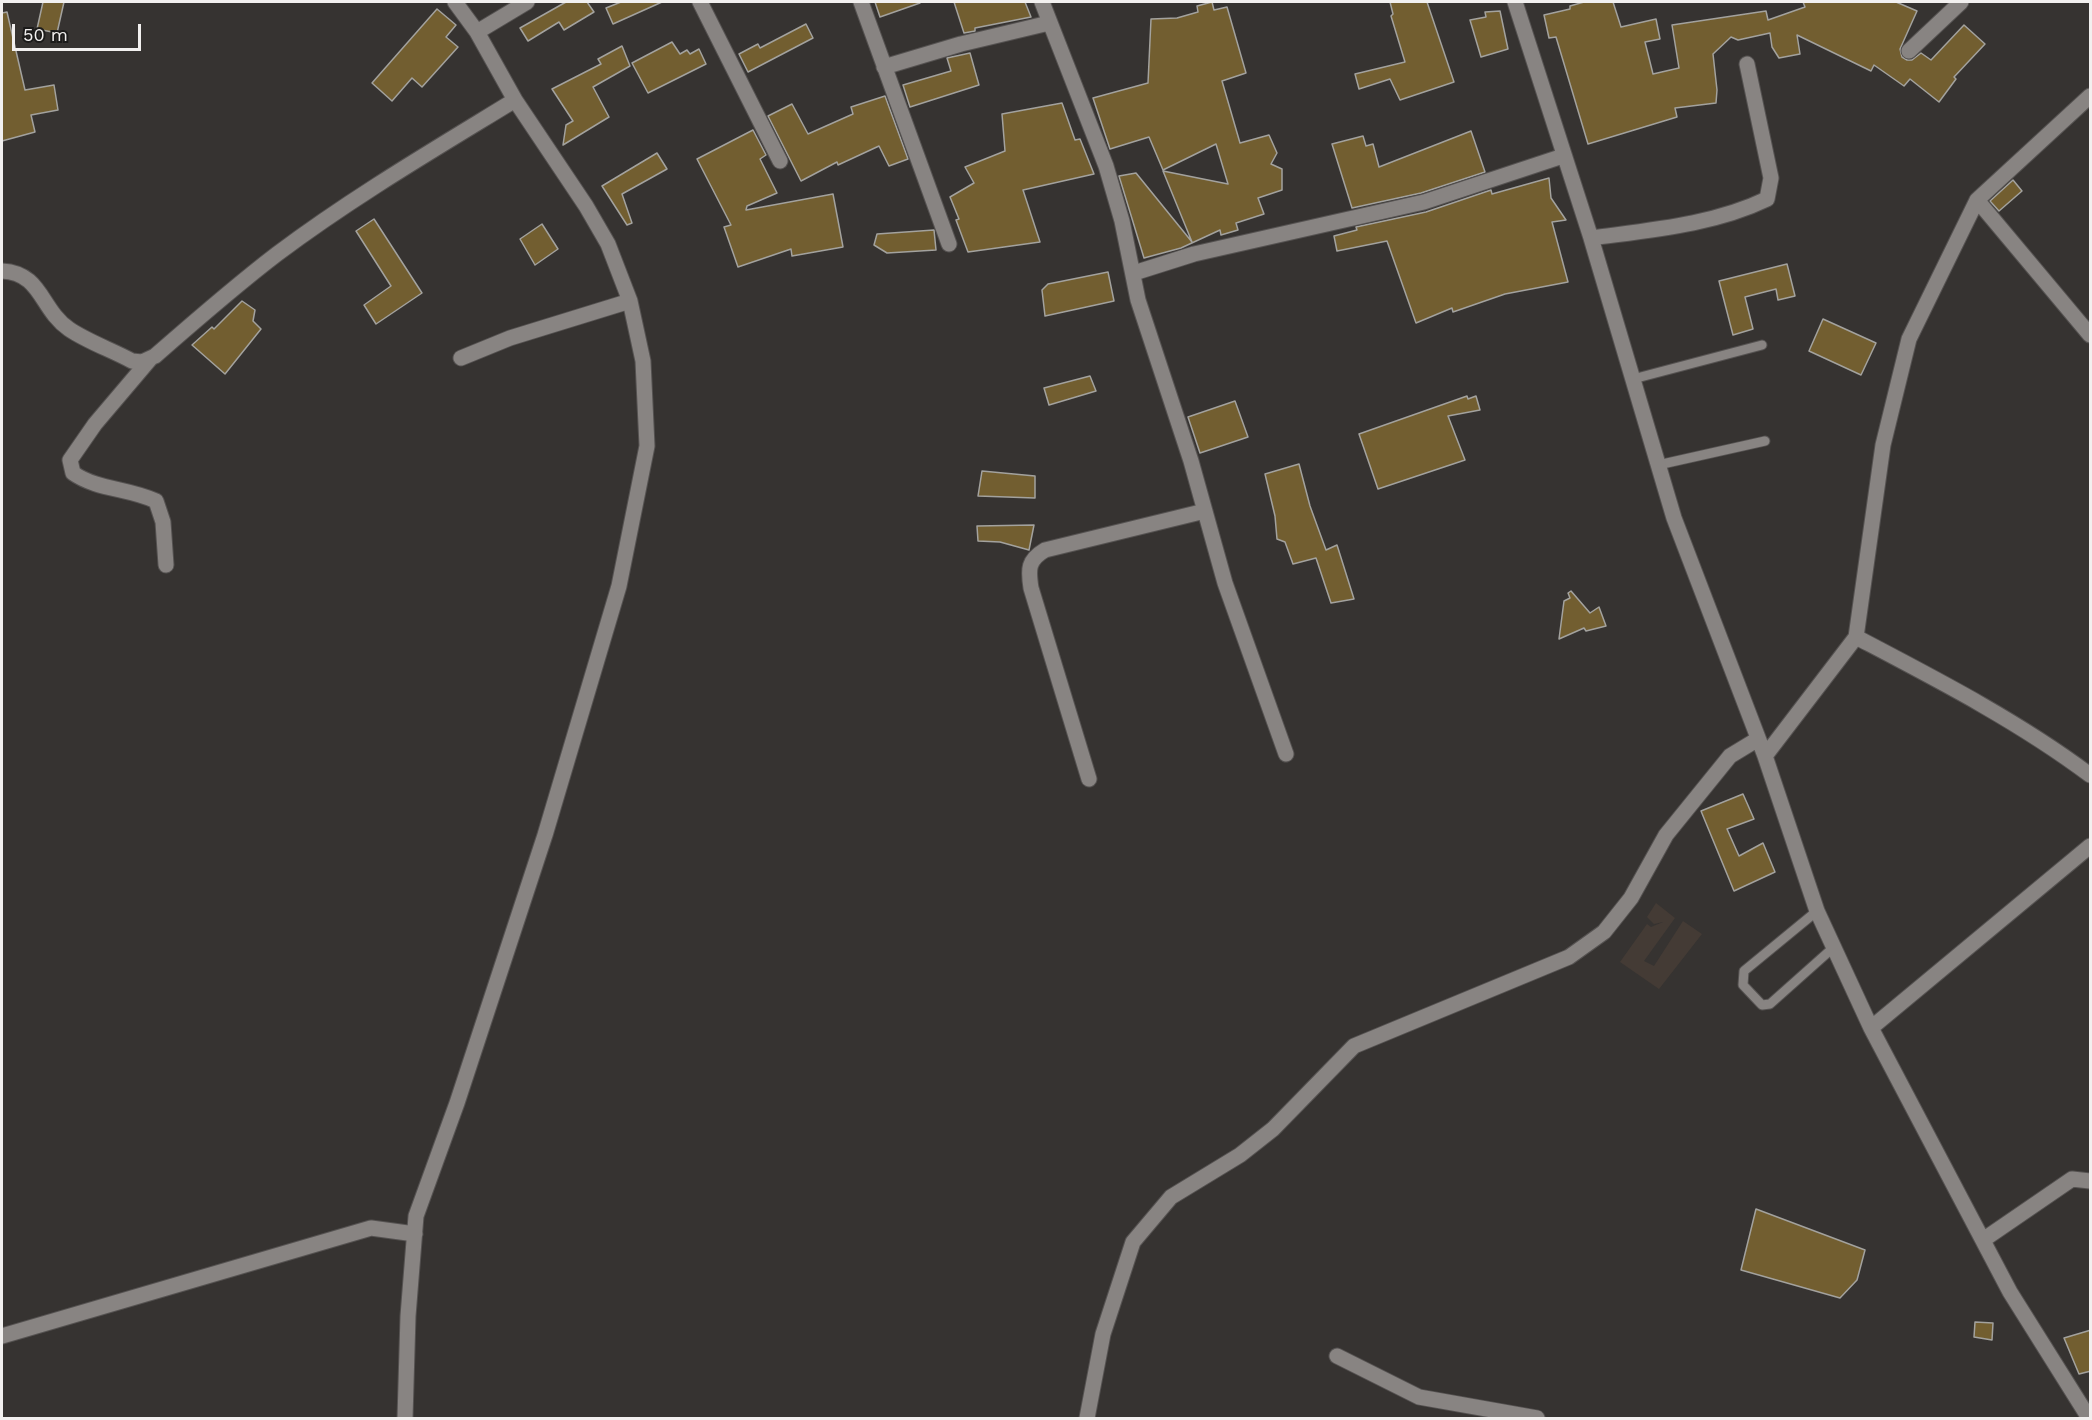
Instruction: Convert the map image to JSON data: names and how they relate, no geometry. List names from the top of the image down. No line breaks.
{"scale_bar":"50 m"}
